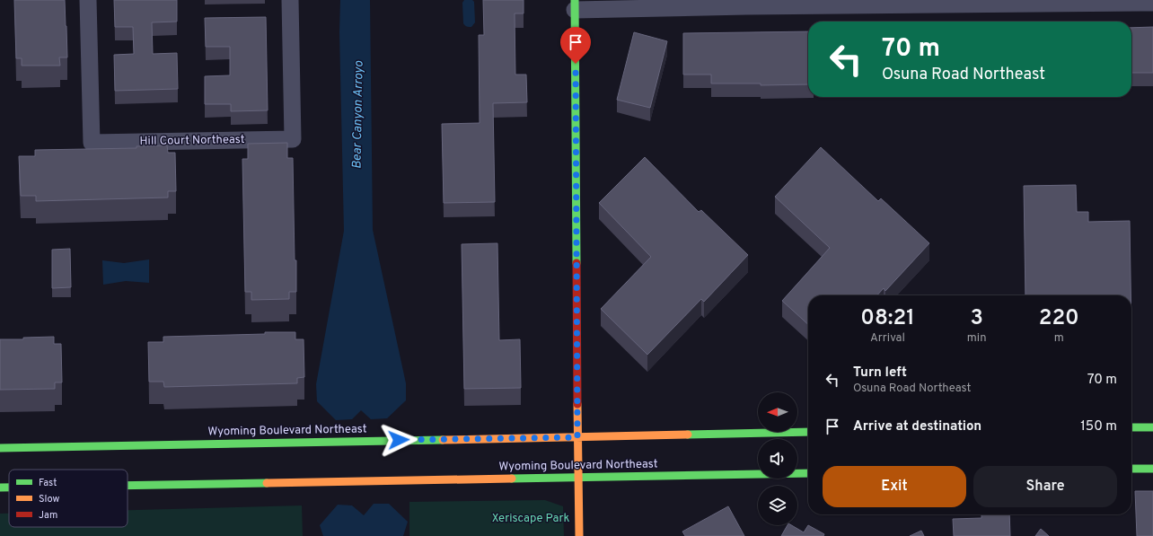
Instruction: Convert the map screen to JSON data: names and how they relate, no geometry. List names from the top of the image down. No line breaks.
{"streets":{"main road":["Wyoming Boulevard Northeast"],"street":["Hill Court Northeast"]},"water":["Bear Canyon Arroyo"],"parks":["Xeriscape Park"],"legend":["Fast","Slow","Jam"],"north":"left","page":{"turn":["70 m","Osuna Road Northeast"],"eta":["08:21","Arrival","3","min","220","m"],"list":[{"name":"Turn left","note":"Osuna Road Northeast","value":"70 m"},{"name":"Arrive at destination","value":"150 m"}],"buttons":["Exit","Share"]}}
